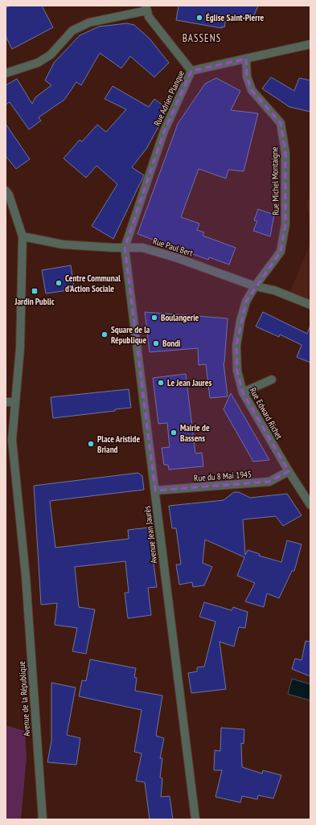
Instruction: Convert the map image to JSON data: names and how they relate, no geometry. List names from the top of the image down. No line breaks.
{"streets":{"street":["Rue Adrien Planque","Rue Michel Montaigne","Rue Paul Bert","Rue Edward Richet","Rue du 8 Mai 1945","Avenue Jean Jaurès","Avenue de la République"]},"crossings":[["Rue Adrien Planque","Rue Michel Montaigne"],["Rue Adrien Planque","Rue Paul Bert"],["Rue Adrien Planque","Avenue Jean Jaurès"],["Rue Michel Montaigne","Rue Paul Bert"],["Rue Michel Montaigne","Rue Edward Richet"],["Rue Paul Bert","Rue Edward Richet"],["Rue Paul Bert","Avenue Jean Jaurès"],["Rue Paul Bert","Avenue de la République"],["Rue Edward Richet","Rue du 8 Mai 1945"],["Rue du 8 Mai 1945","Avenue Jean Jaurès"]],"districts":["BASSENS"],"places":{"other":["Église Saint-Pierre","Centre Communal d'Action Sociale","Boulangerie","Square de la République","Bondi","Le Jean Jaures","Mairie de Bassens","Place Aristide Briand"],"transit":["Jardin Public"]}}
